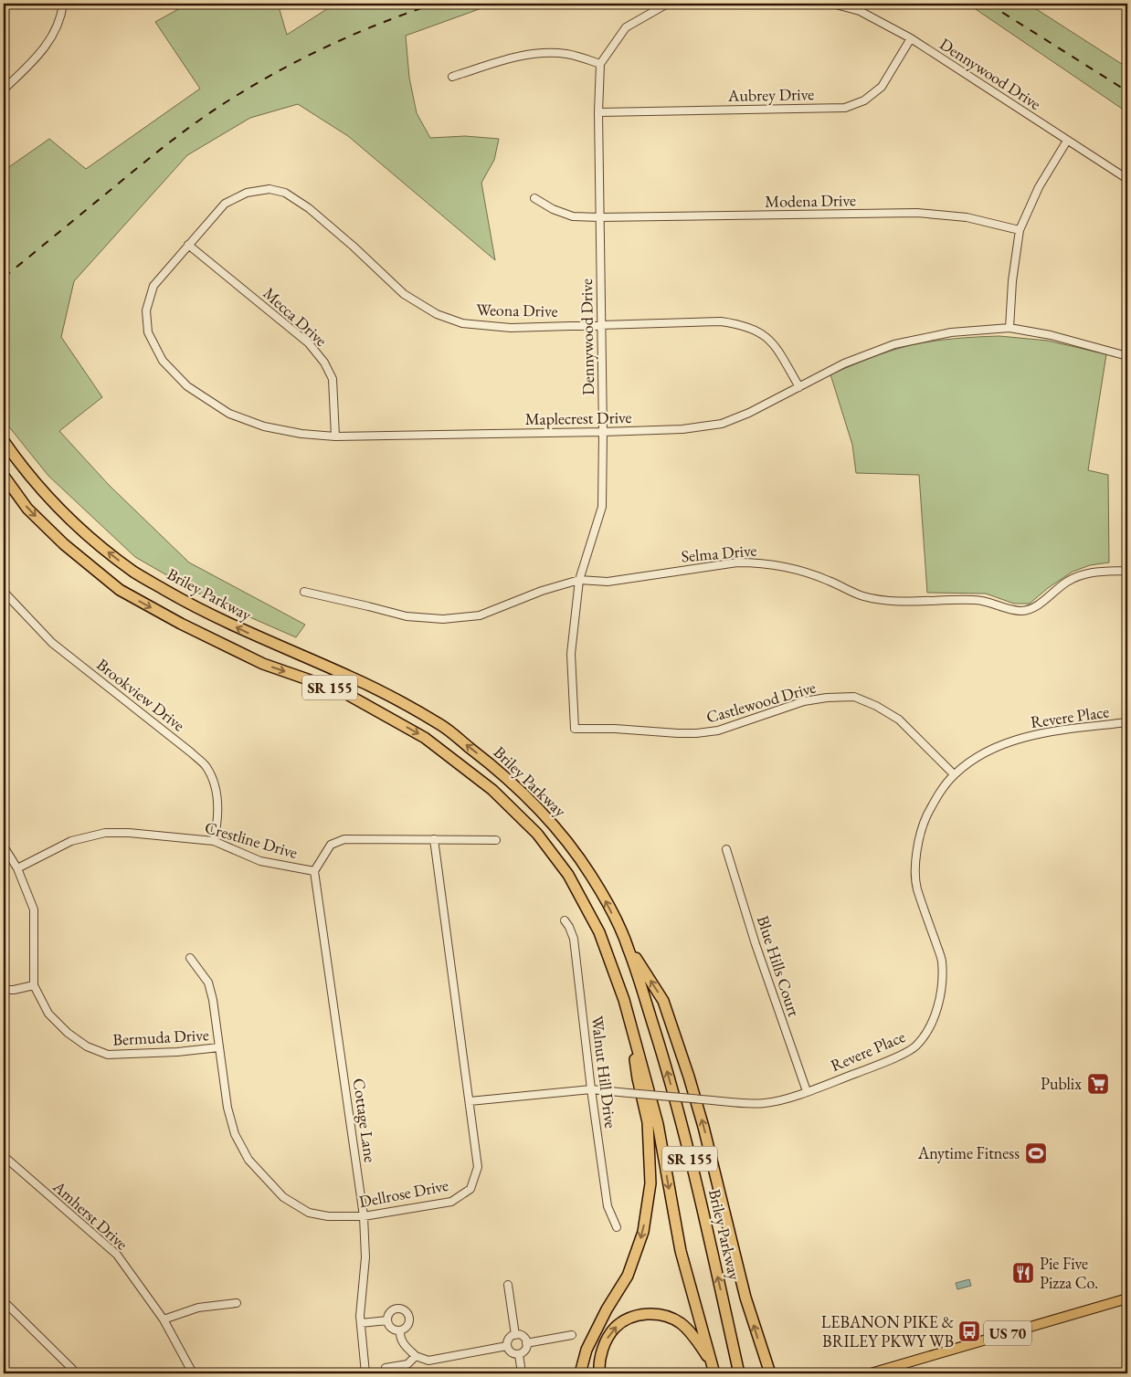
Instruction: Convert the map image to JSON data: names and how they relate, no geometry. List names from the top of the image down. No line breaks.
{"streets":{"highway":["Briley Parkway","SR 155"],"main road":["US 70"],"street":["Dennywood Drive","Aubrey Drive","Modena Drive","Weona Drive","Mecca Drive","Maplecrest Drive","Selma Drive","Brookview Drive","Castlewood Drive","Revere Place","Crestline Drive","Blue Hills Court","Bermuda Drive","Walnut Hill Drive","Cottage Lane","Dellrose Drive","Amherst Drive"]},"crossings":[["Dennywood Drive","Aubrey Drive"],["Dennywood Drive","Modena Drive"],["Dennywood Drive","Weona Drive"],["Dennywood Drive","Maplecrest Drive"],["Dennywood Drive","Selma Drive"],["Dennywood Drive","Castlewood Drive"],["Weona Drive","Mecca Drive"],["Weona Drive","Maplecrest Drive"],["Mecca Drive","Maplecrest Drive"],["Brookview Drive","Crestline Drive"],["Castlewood Drive","Revere Place"],["Revere Place","Blue Hills Court"],["Revere Place","Walnut Hill Drive"],["Revere Place","Dellrose Drive"],["Crestline Drive","Bermuda Drive"],["Crestline Drive","Cottage Lane"],["Crestline Drive","Dellrose Drive"],["Bermuda Drive","Dellrose Drive"],["Cottage Lane","Dellrose Drive"]],"places":{"supermarket":["Publix"],"sports":["Anytime Fitness"],"restaurant":["Pie Five Pizza Co."],"bus stop":["LEBANON PIKE & BRILEY PKWY WB"]}}
